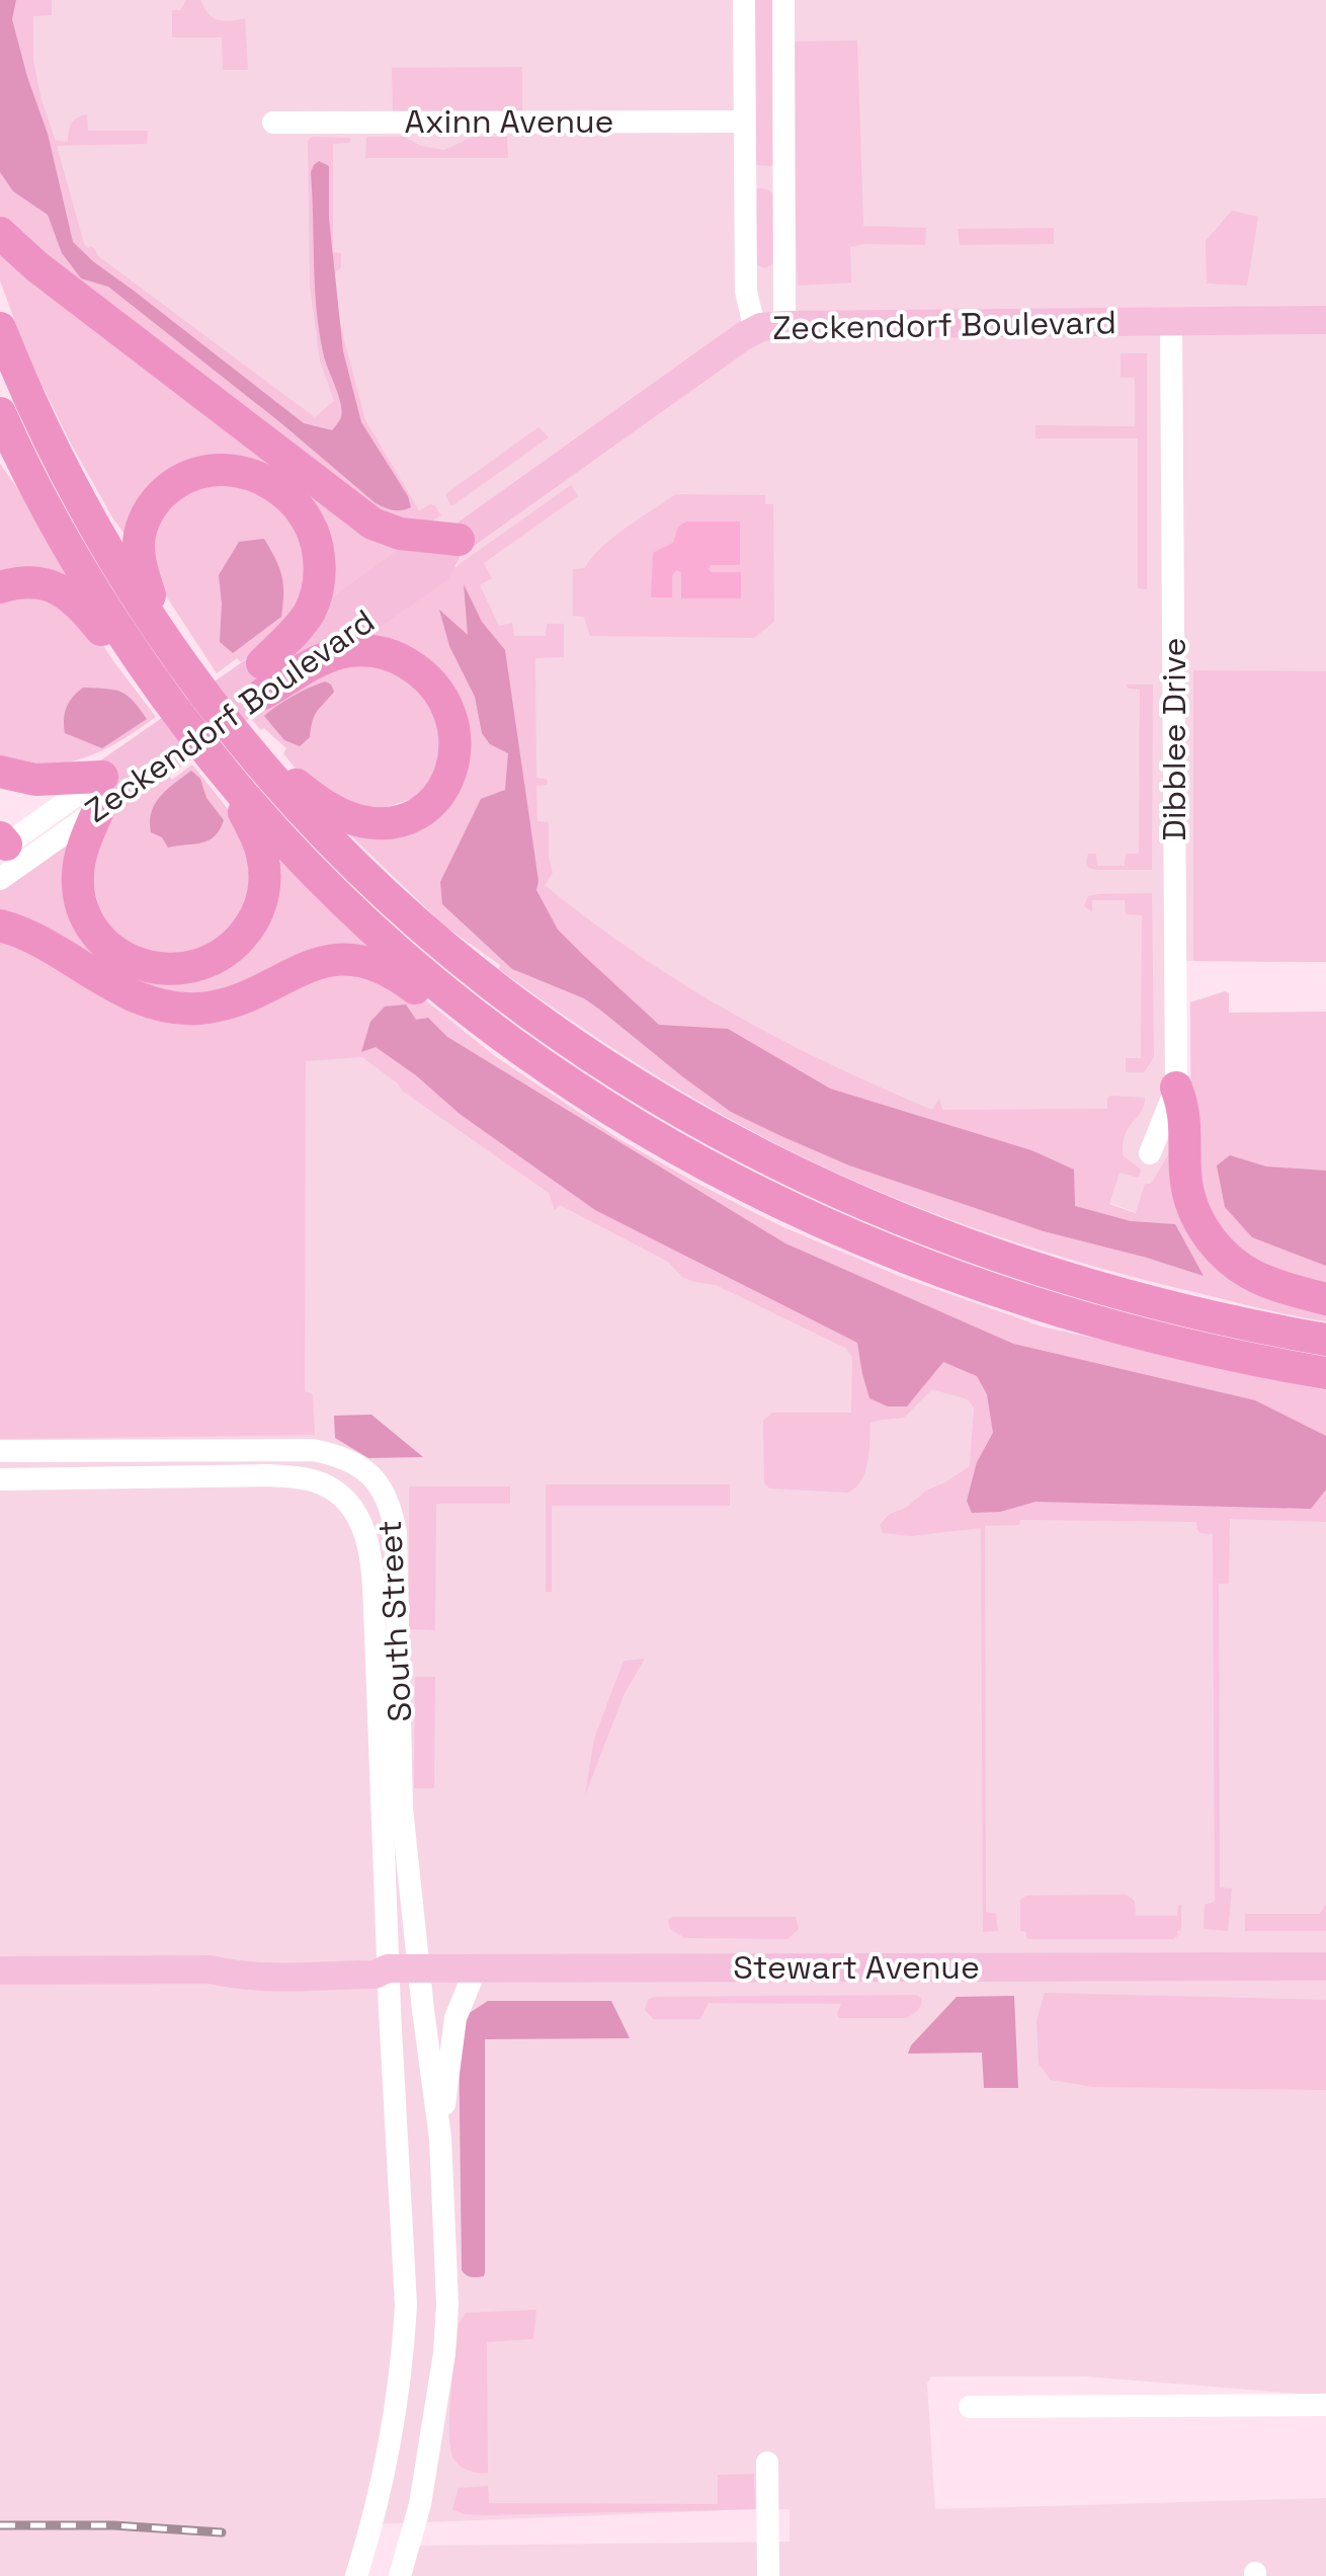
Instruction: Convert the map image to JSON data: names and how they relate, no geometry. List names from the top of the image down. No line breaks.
{"streets":{"main road":["Zeckendorf Boulevard","Stewart Avenue"],"street":["Axinn Avenue","Dibblee Drive","South Street"]},"crossings":[["Zeckendorf Boulevard","Dibblee Drive"],["South Street","Stewart Avenue"]]}
